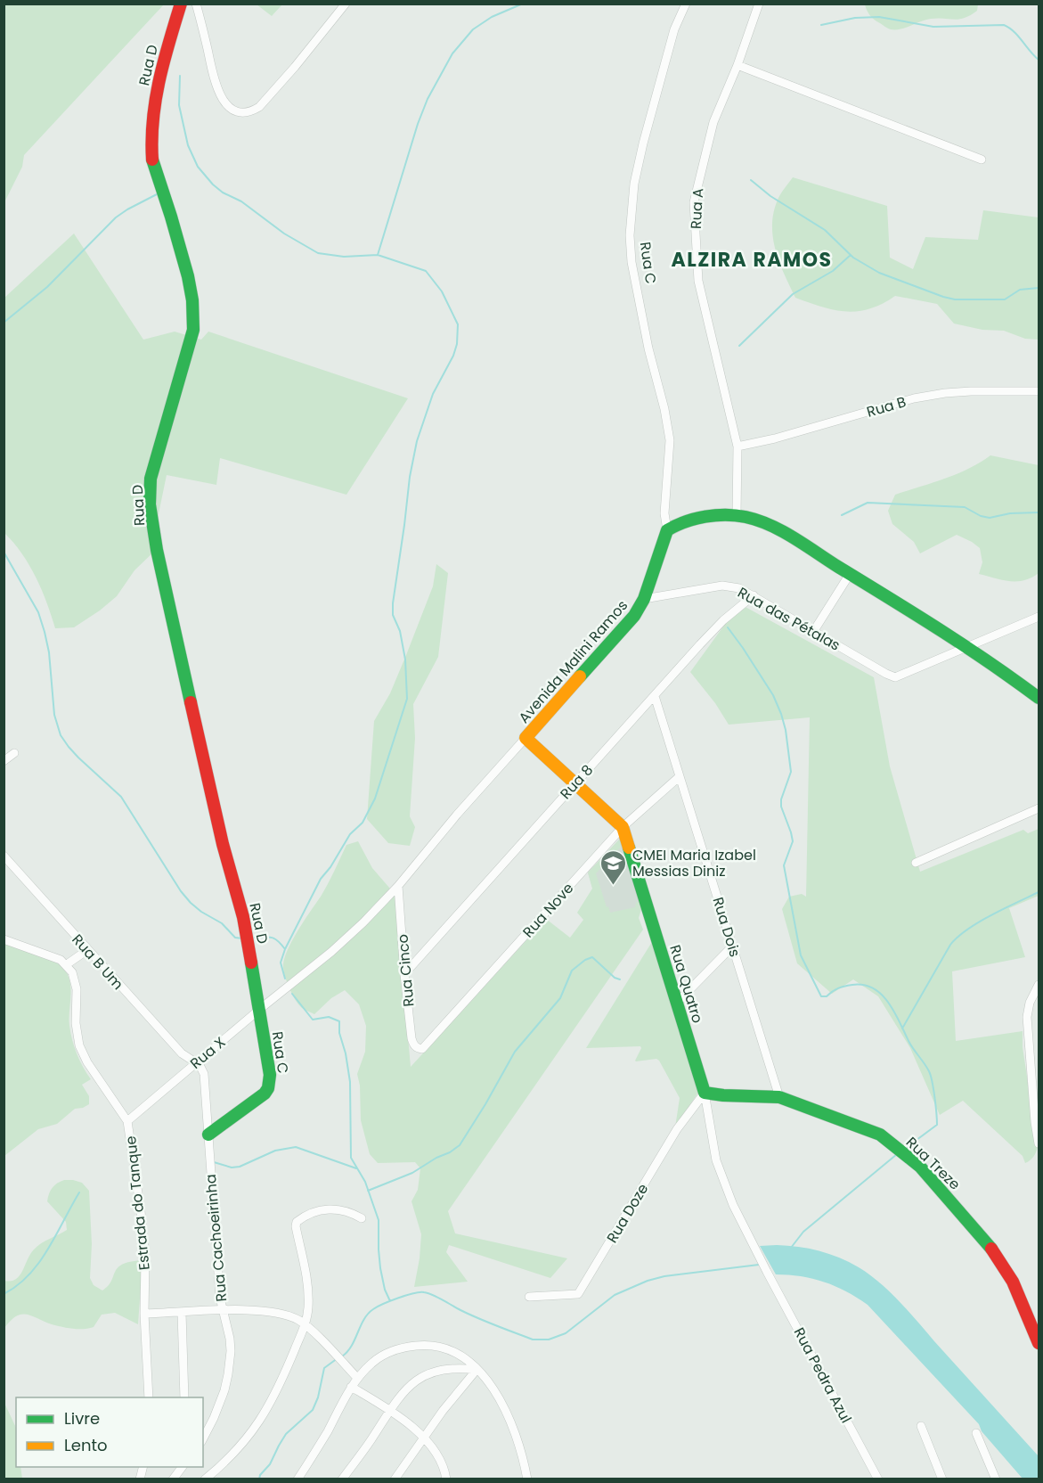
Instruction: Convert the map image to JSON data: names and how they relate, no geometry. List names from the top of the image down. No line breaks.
{"streets":{"street":["Rua D","Rua A","Rua C","Rua B","Rua das Pétalas","Avenida Malini Ramos","Rua 8","Rua Nove","Rua Dois","Rua B Um","Rua Cinco","Rua Quatro","Rua X","Rua Treze","Estrada do Tanque","Rua Doze","Rua Cachoeirinha","Rua Pedra Azul"]},"crossings":[["Rua D","Rua C"],["Rua D","Rua X"],["Rua A","Rua B"],["Rua C","Avenida Malini Ramos"],["Rua C","Rua X"],["Rua C","Rua Cachoeirinha"],["Rua das Pétalas","Avenida Malini Ramos"],["Rua das Pétalas","Rua 8"],["Avenida Malini Ramos","Rua Cinco"],["Avenida Malini Ramos","Rua X"],["Rua 8","Rua Dois"],["Rua 8","Rua Cinco"],["Rua Nove","Rua Dois"],["Rua Nove","Rua Cinco"],["Rua Nove","Rua Quatro"],["Rua Dois","Rua Treze"],["Rua B Um","Rua X"],["Rua B Um","Rua Cachoeirinha"],["Rua Quatro","Rua Treze"],["Rua Quatro","Rua Doze"],["Rua Quatro","Rua Pedra Azul"],["Rua X","Estrada do Tanque"],["Rua X","Rua Cachoeirinha"],["Rua Treze","Rua Doze"]],"districts":["ALZIRA RAMOS"],"places":{"school or university":["CMEI Maria Izabel Messias Diniz"]},"legend":["Livre","Lento"]}
